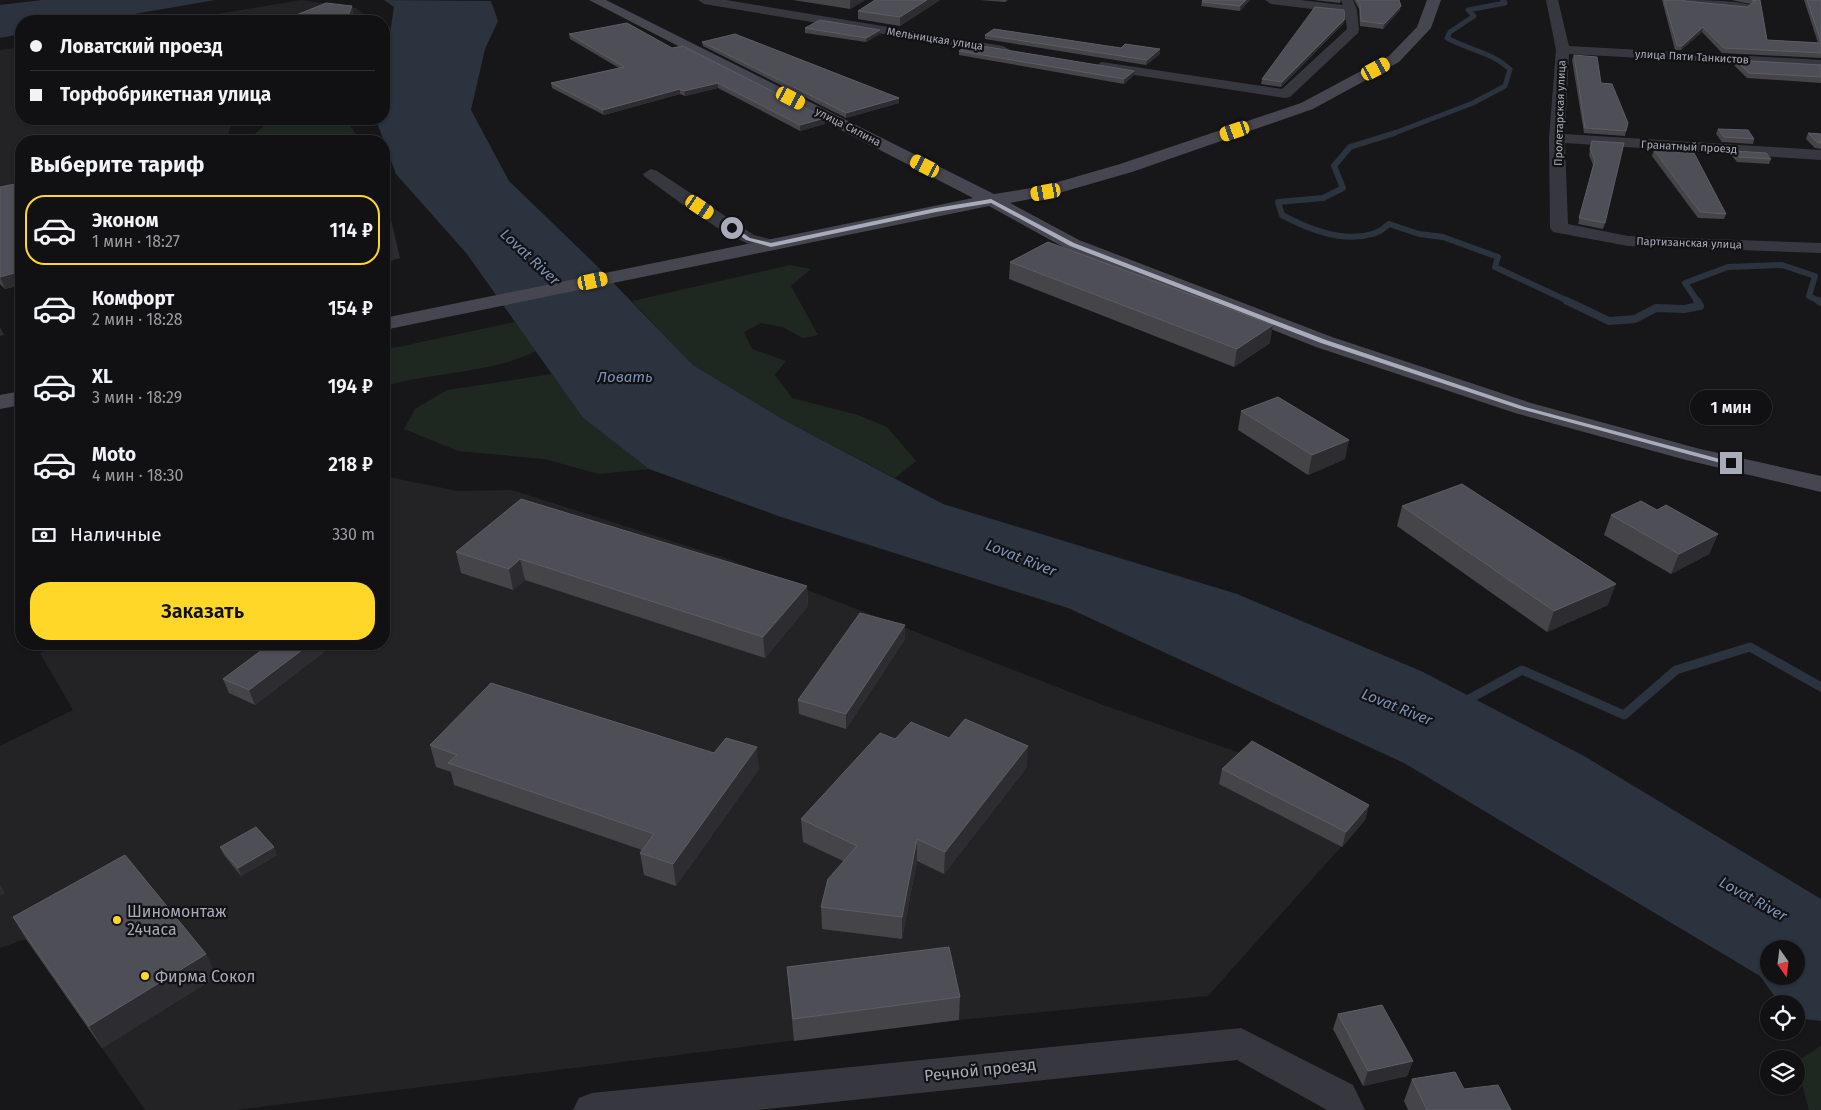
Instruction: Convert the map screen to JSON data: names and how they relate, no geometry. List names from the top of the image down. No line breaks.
{"streets":{"street":["Мельницкая улица","улица Пяти Танкистов","Пролетарская улица","улица Силина","Гранатный проезд","Партизанская улица","Речной проезд"]},"crossings":[["улица Пяти Танкистов","Пролетарская улица"],["Пролетарская улица","Гранатный проезд"],["Пролетарская улица","Партизанская улица"]],"water":["Lovat River","Ловать"],"places":["Шиномонтаж 24часа","Фирма Сокол"],"north":"bottom","page":{"banner":["Ловатский проезд","Торфобрикетная улица"],"heading":"Выберите тариф","list":[{"name":"Эконом","note":"1 мин · 18:27","value":"114 ₽"},{"name":"Комфорт","note":"2 мин · 18:28","value":"154 ₽"},{"name":"XL","note":"3 мин · 18:29","value":"194 ₽"},{"name":"Moto","note":"4 мин · 18:30","value":"218 ₽"}],"bubble":"1 мин","pay":["Наличные","330 m"],"buttons":"Заказать"}}
